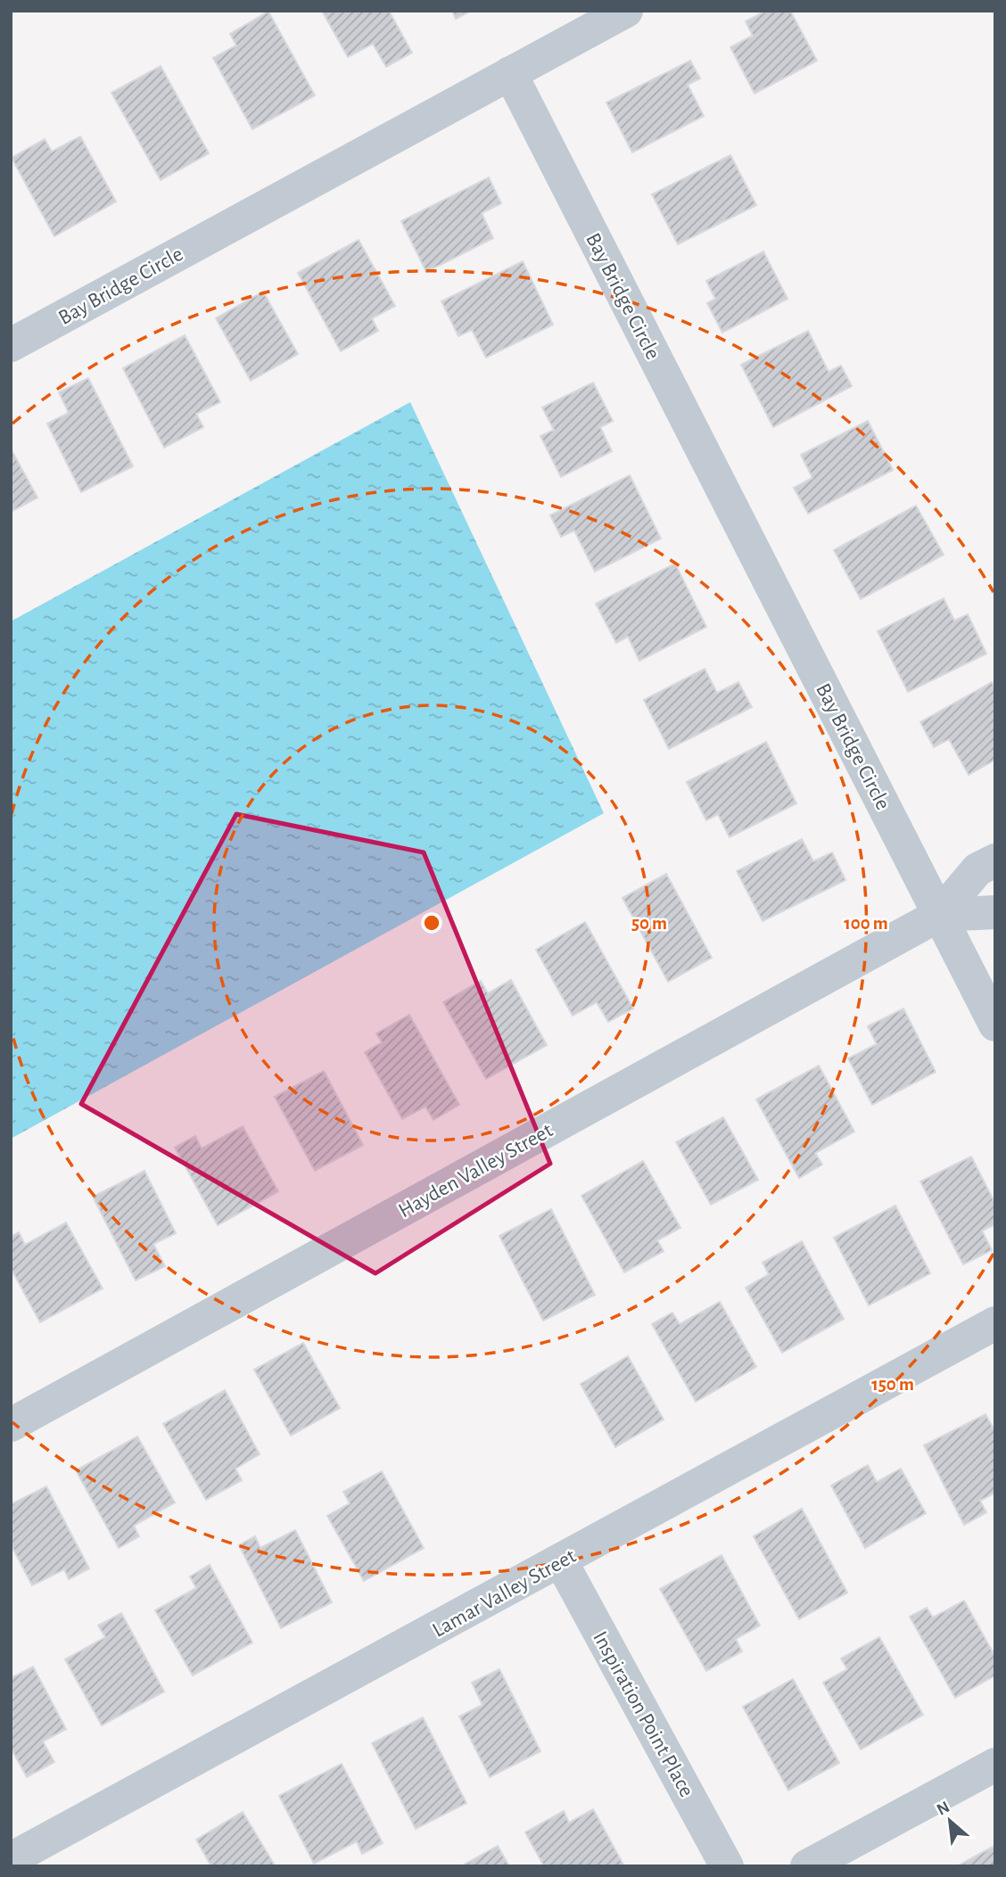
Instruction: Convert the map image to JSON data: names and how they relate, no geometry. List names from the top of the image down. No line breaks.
{"streets":{"street":["Bay Bridge Circle","Hayden Valley Street","Lamar Valley Street","Inspiration Point Place"]},"crossings":[["Bay Bridge Circle","Hayden Valley Street"],["Lamar Valley Street","Inspiration Point Place"]],"north":"top left","rings":["50 m","100 m","150 m"]}
